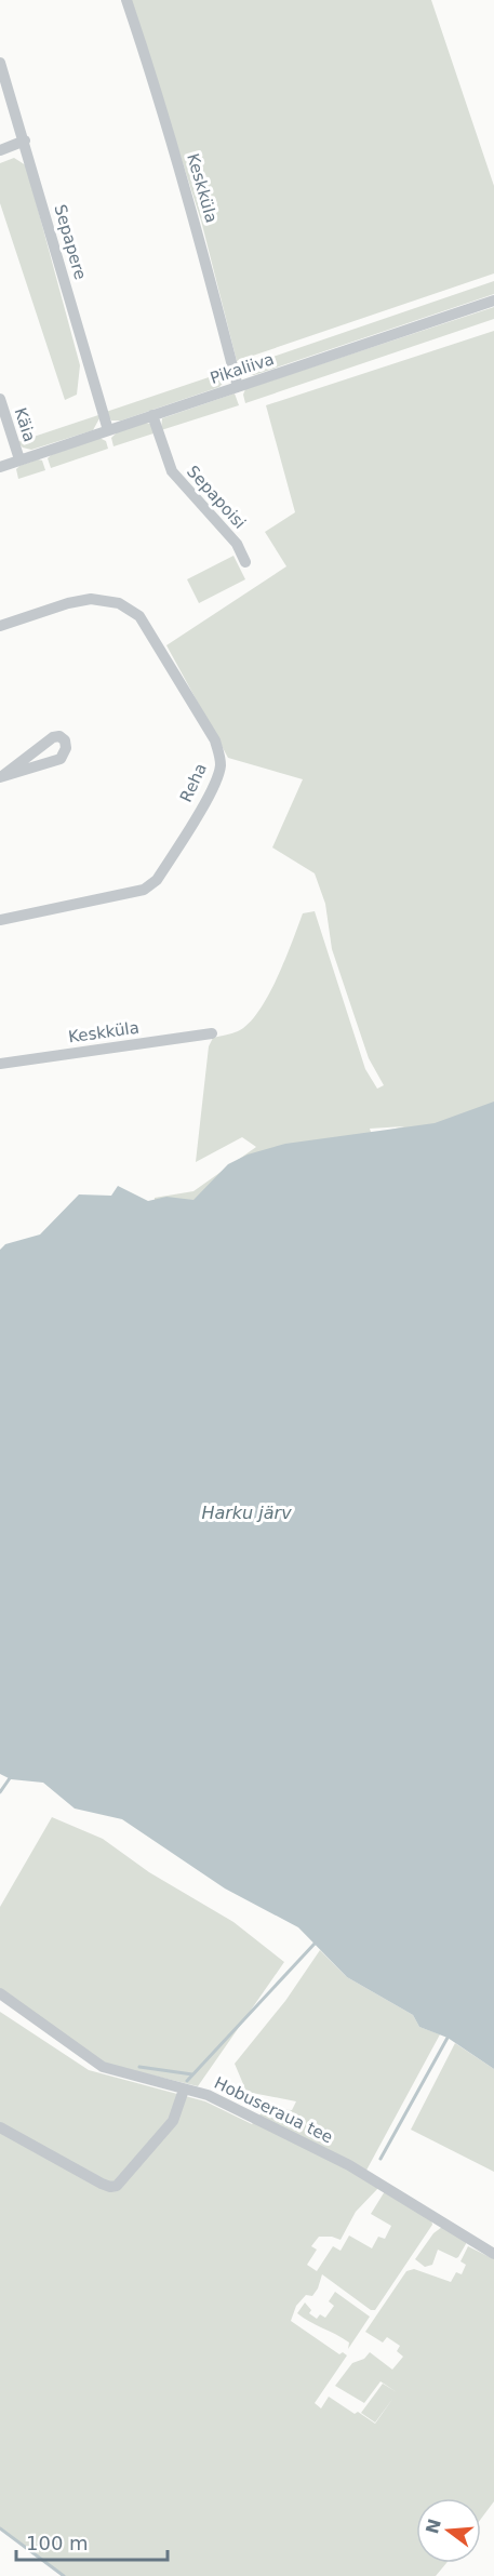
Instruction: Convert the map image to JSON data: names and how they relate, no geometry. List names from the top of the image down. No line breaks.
{"streets":{"street":["Keskküla","Sepapere","Pikaliiva","Käia","Sepapoisi","Reha","Hobuseraua tee"]},"crossings":[["Keskküla","Pikaliiva"],["Sepapere","Pikaliiva"],["Pikaliiva","Käia"],["Pikaliiva","Sepapoisi"]],"water":["Harku järv"],"scale_bar":"100 m","north":"left"}
